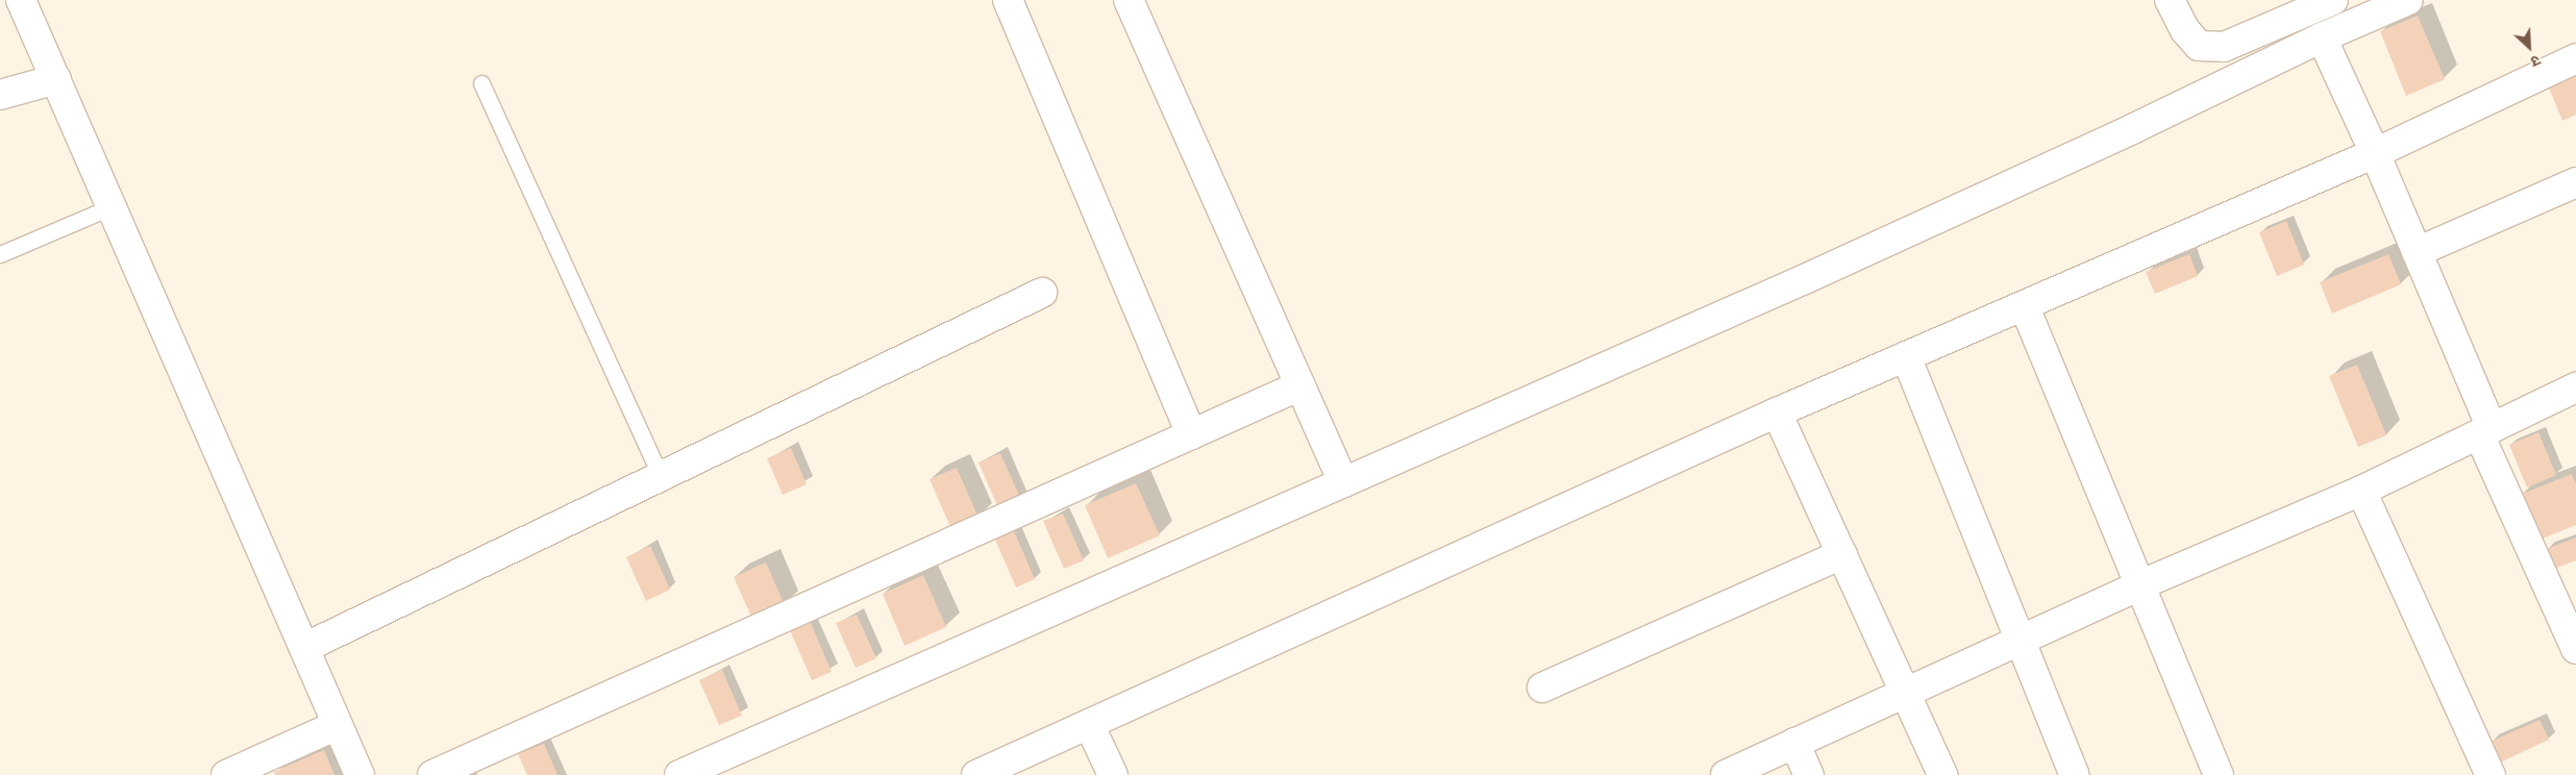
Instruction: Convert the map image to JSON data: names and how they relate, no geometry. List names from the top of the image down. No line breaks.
{"north":"bottom right"}
